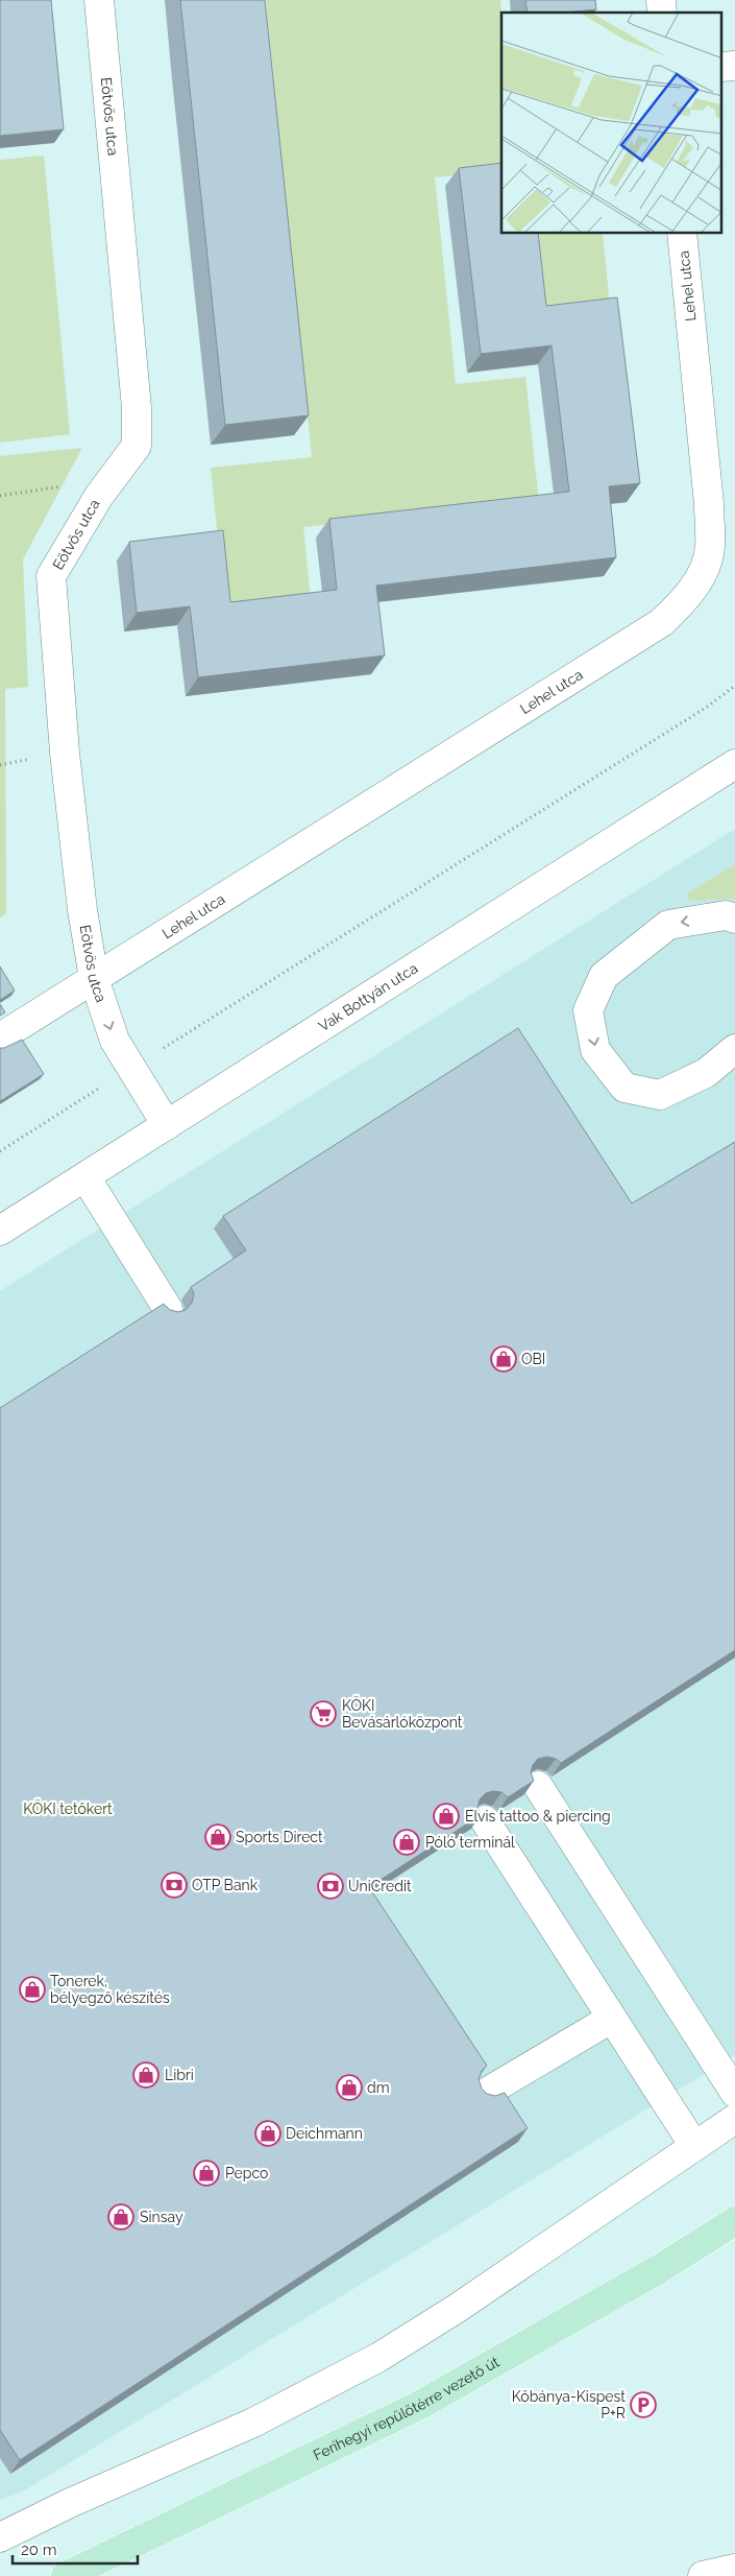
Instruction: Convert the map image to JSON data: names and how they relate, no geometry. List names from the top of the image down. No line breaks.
{"streets":{"main road":["Ferihegyi repülőtérre vezető út"],"street":["Eötvös utca","Lehel utca","Vak Bottyán utca"]},"crossings":[["Eötvös utca","Lehel utca"],["Eötvös utca","Vak Bottyán utca"]],"parks":["KÖKI tetőkert"],"places":{"shop":["OBI","Elvis tattoo & piercing","Sports Direct","Póló terminál","Tonerek, bélyegző készítés","Libri","dm","Deichmann","Pepco","Sinsay"],"supermarket":["KÖKI Bevásárlóközpont"],"bank":["OTP Bank","UniCredit"],"parking":["Kőbánya-Kispest P+R"]},"scale_bar":"20 m"}
